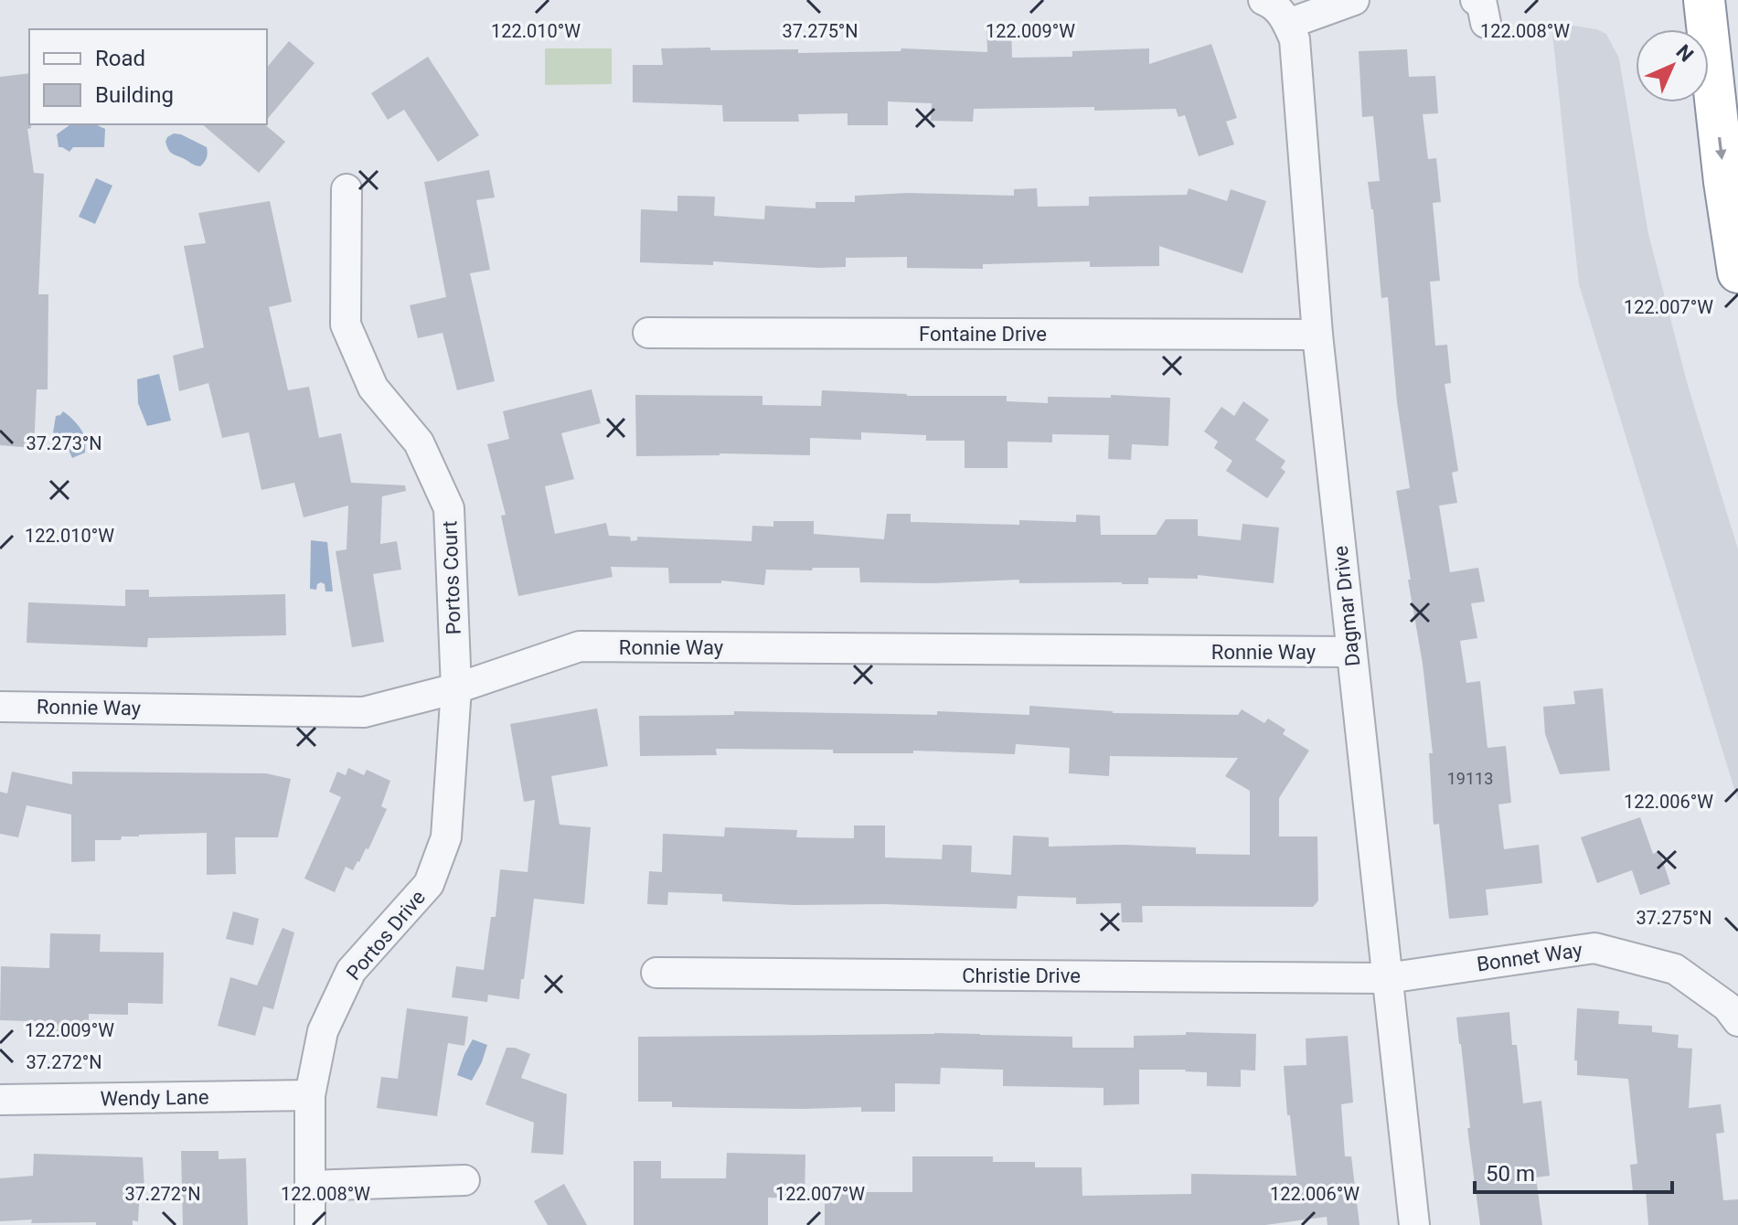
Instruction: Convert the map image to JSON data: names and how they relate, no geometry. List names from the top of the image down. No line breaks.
{"streets":{"street":["Fontaine Drive","Portos Court","Dagmar Drive","Ronnie Way","Portos Drive","Bonnet Way","Christie Drive","Wendy Lane"]},"crossings":[["Fontaine Drive","Dagmar Drive"],["Portos Court","Ronnie Way"],["Portos Court","Portos Drive"],["Dagmar Drive","Ronnie Way"],["Dagmar Drive","Bonnet Way"],["Dagmar Drive","Christie Drive"],["Ronnie Way","Portos Drive"],["Portos Drive","Wendy Lane"],["Bonnet Way","Christie Drive"]],"house_numbers":["19113"],"legend":["Road","Building"],"scale_bar":"50 m","north":"top right","coordinates":["122.010°W","37.275°N","122.009°W","122.008°W","122.007°W","37.273°N","122.006°W","37.272°N"]}
